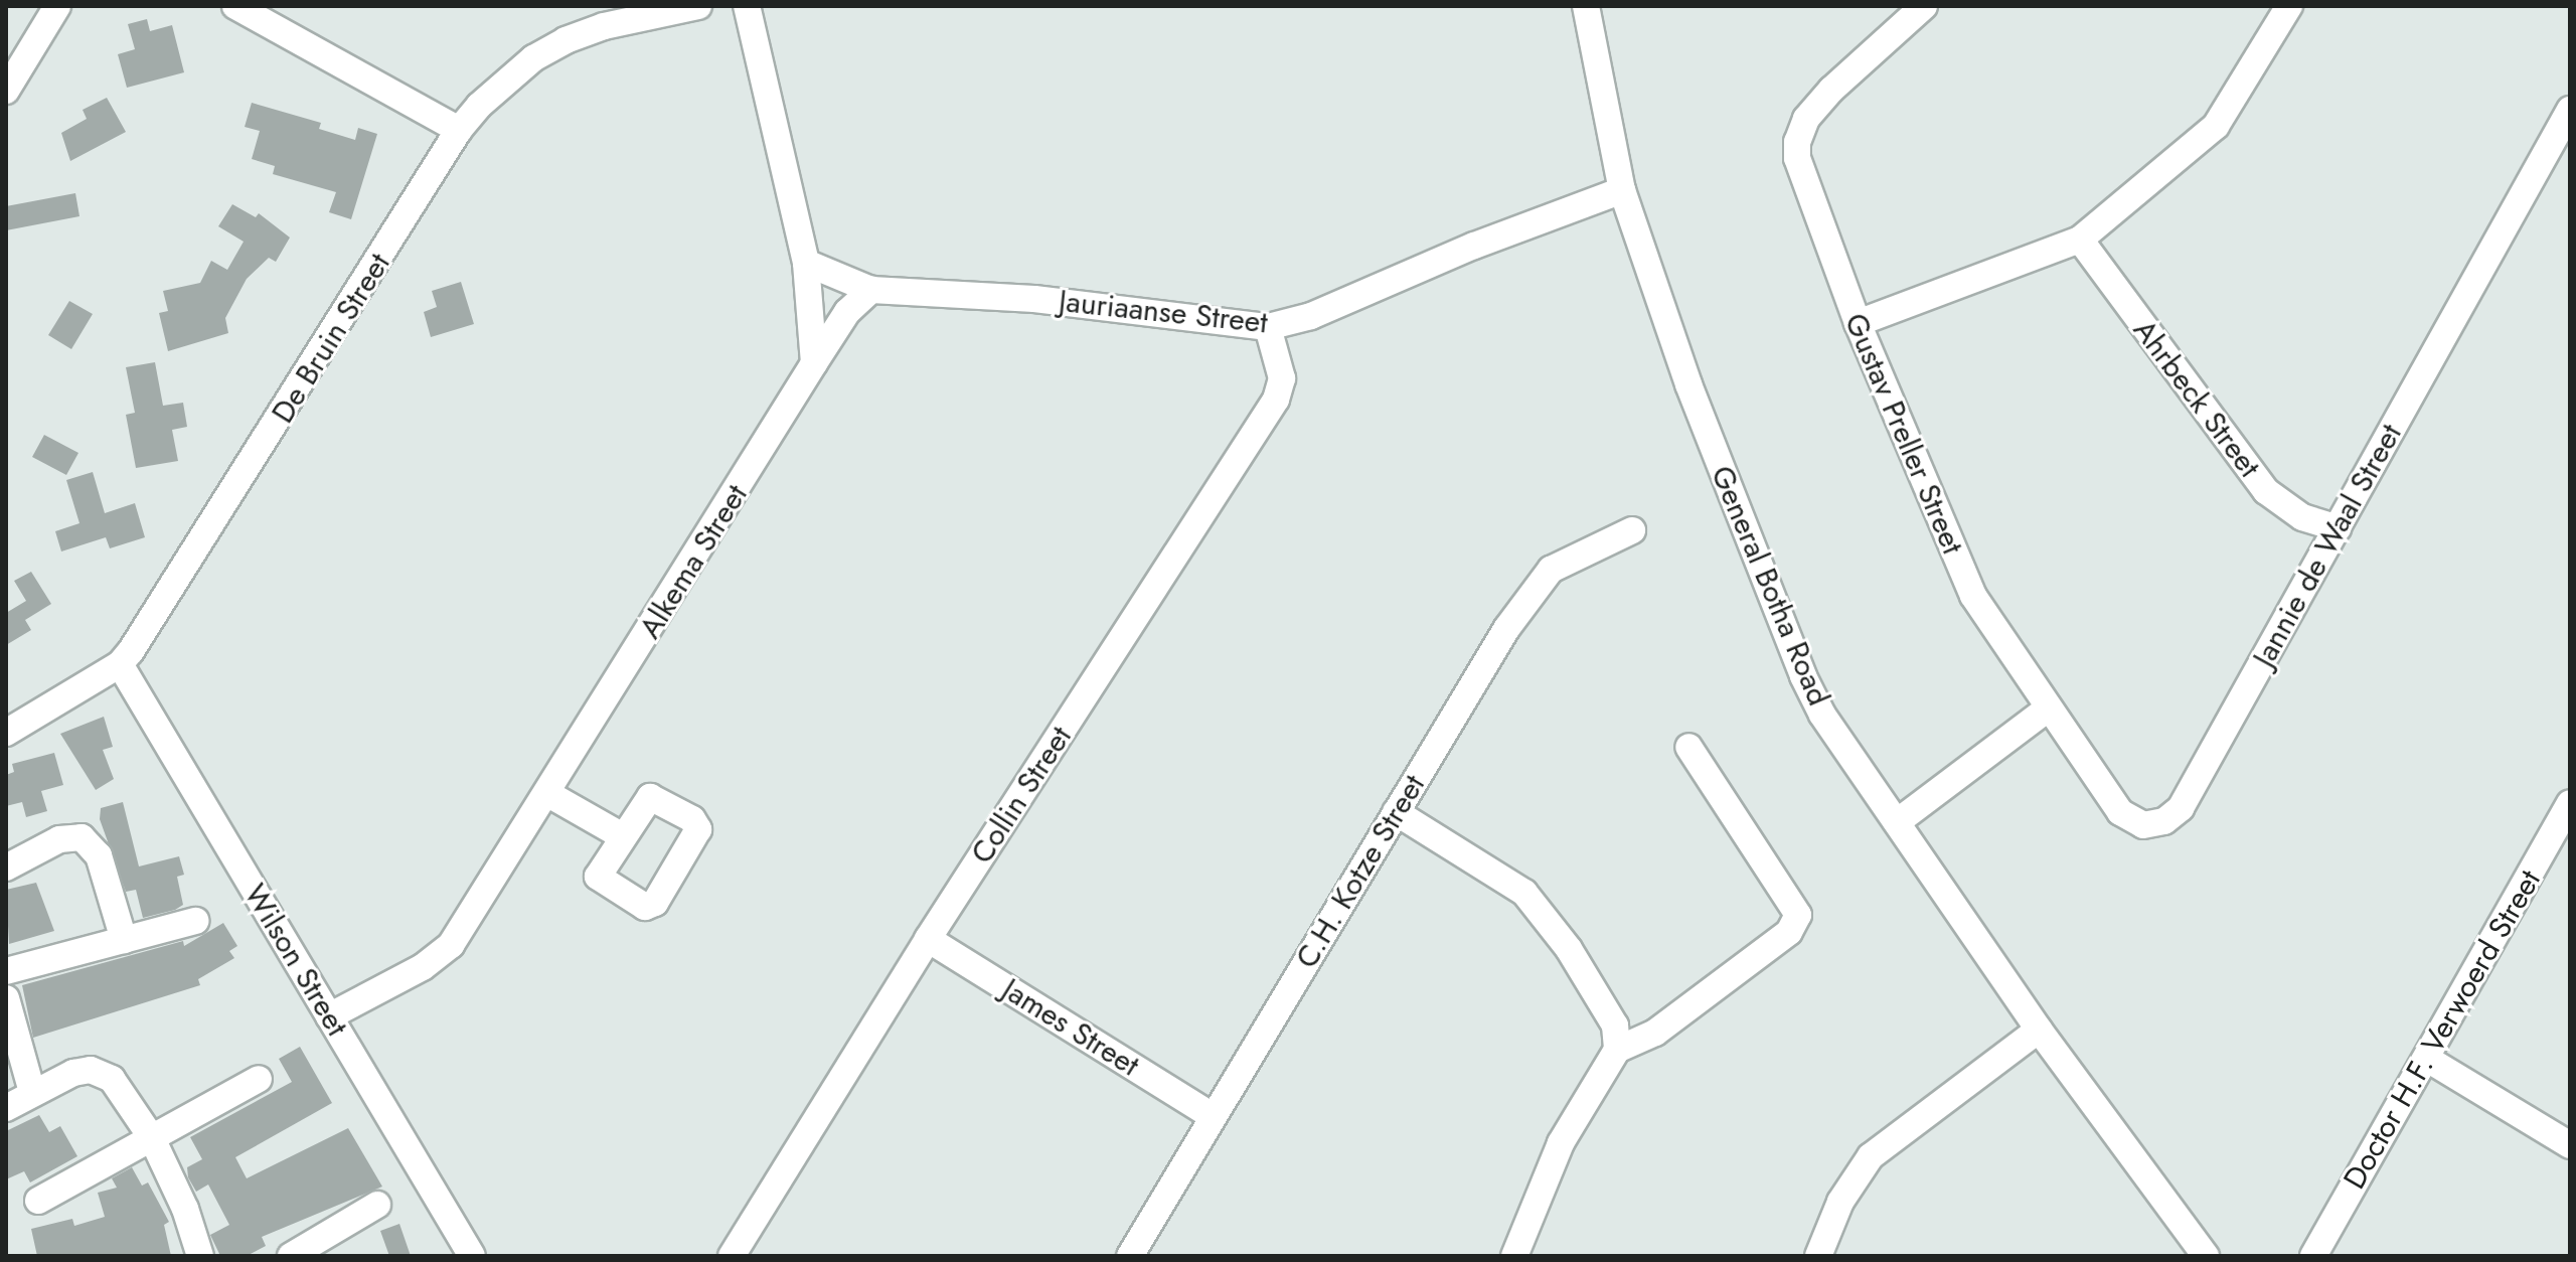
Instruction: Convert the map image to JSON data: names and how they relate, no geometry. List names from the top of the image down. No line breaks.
{"streets":{"street":["Jauriaanse Street","De Bruin Street","Ahrbeck Street","Gustav Preller Street","Jannie de Waal Street","Alkema Street","General Botha Road","Collin Street","C.H. Kotze Street","Wilson Street","James Street","Doctor H.F. Verwoerd Street"]},"crossings":[["Jauriaanse Street","General Botha Road"],["Jauriaanse Street","Collin Street"],["De Bruin Street","Wilson Street"],["Ahrbeck Street","Jannie de Waal Street"],["Gustav Preller Street","Jannie de Waal Street"],["Alkema Street","Wilson Street"],["Collin Street","James Street"],["C.H. Kotze Street","James Street"]]}
